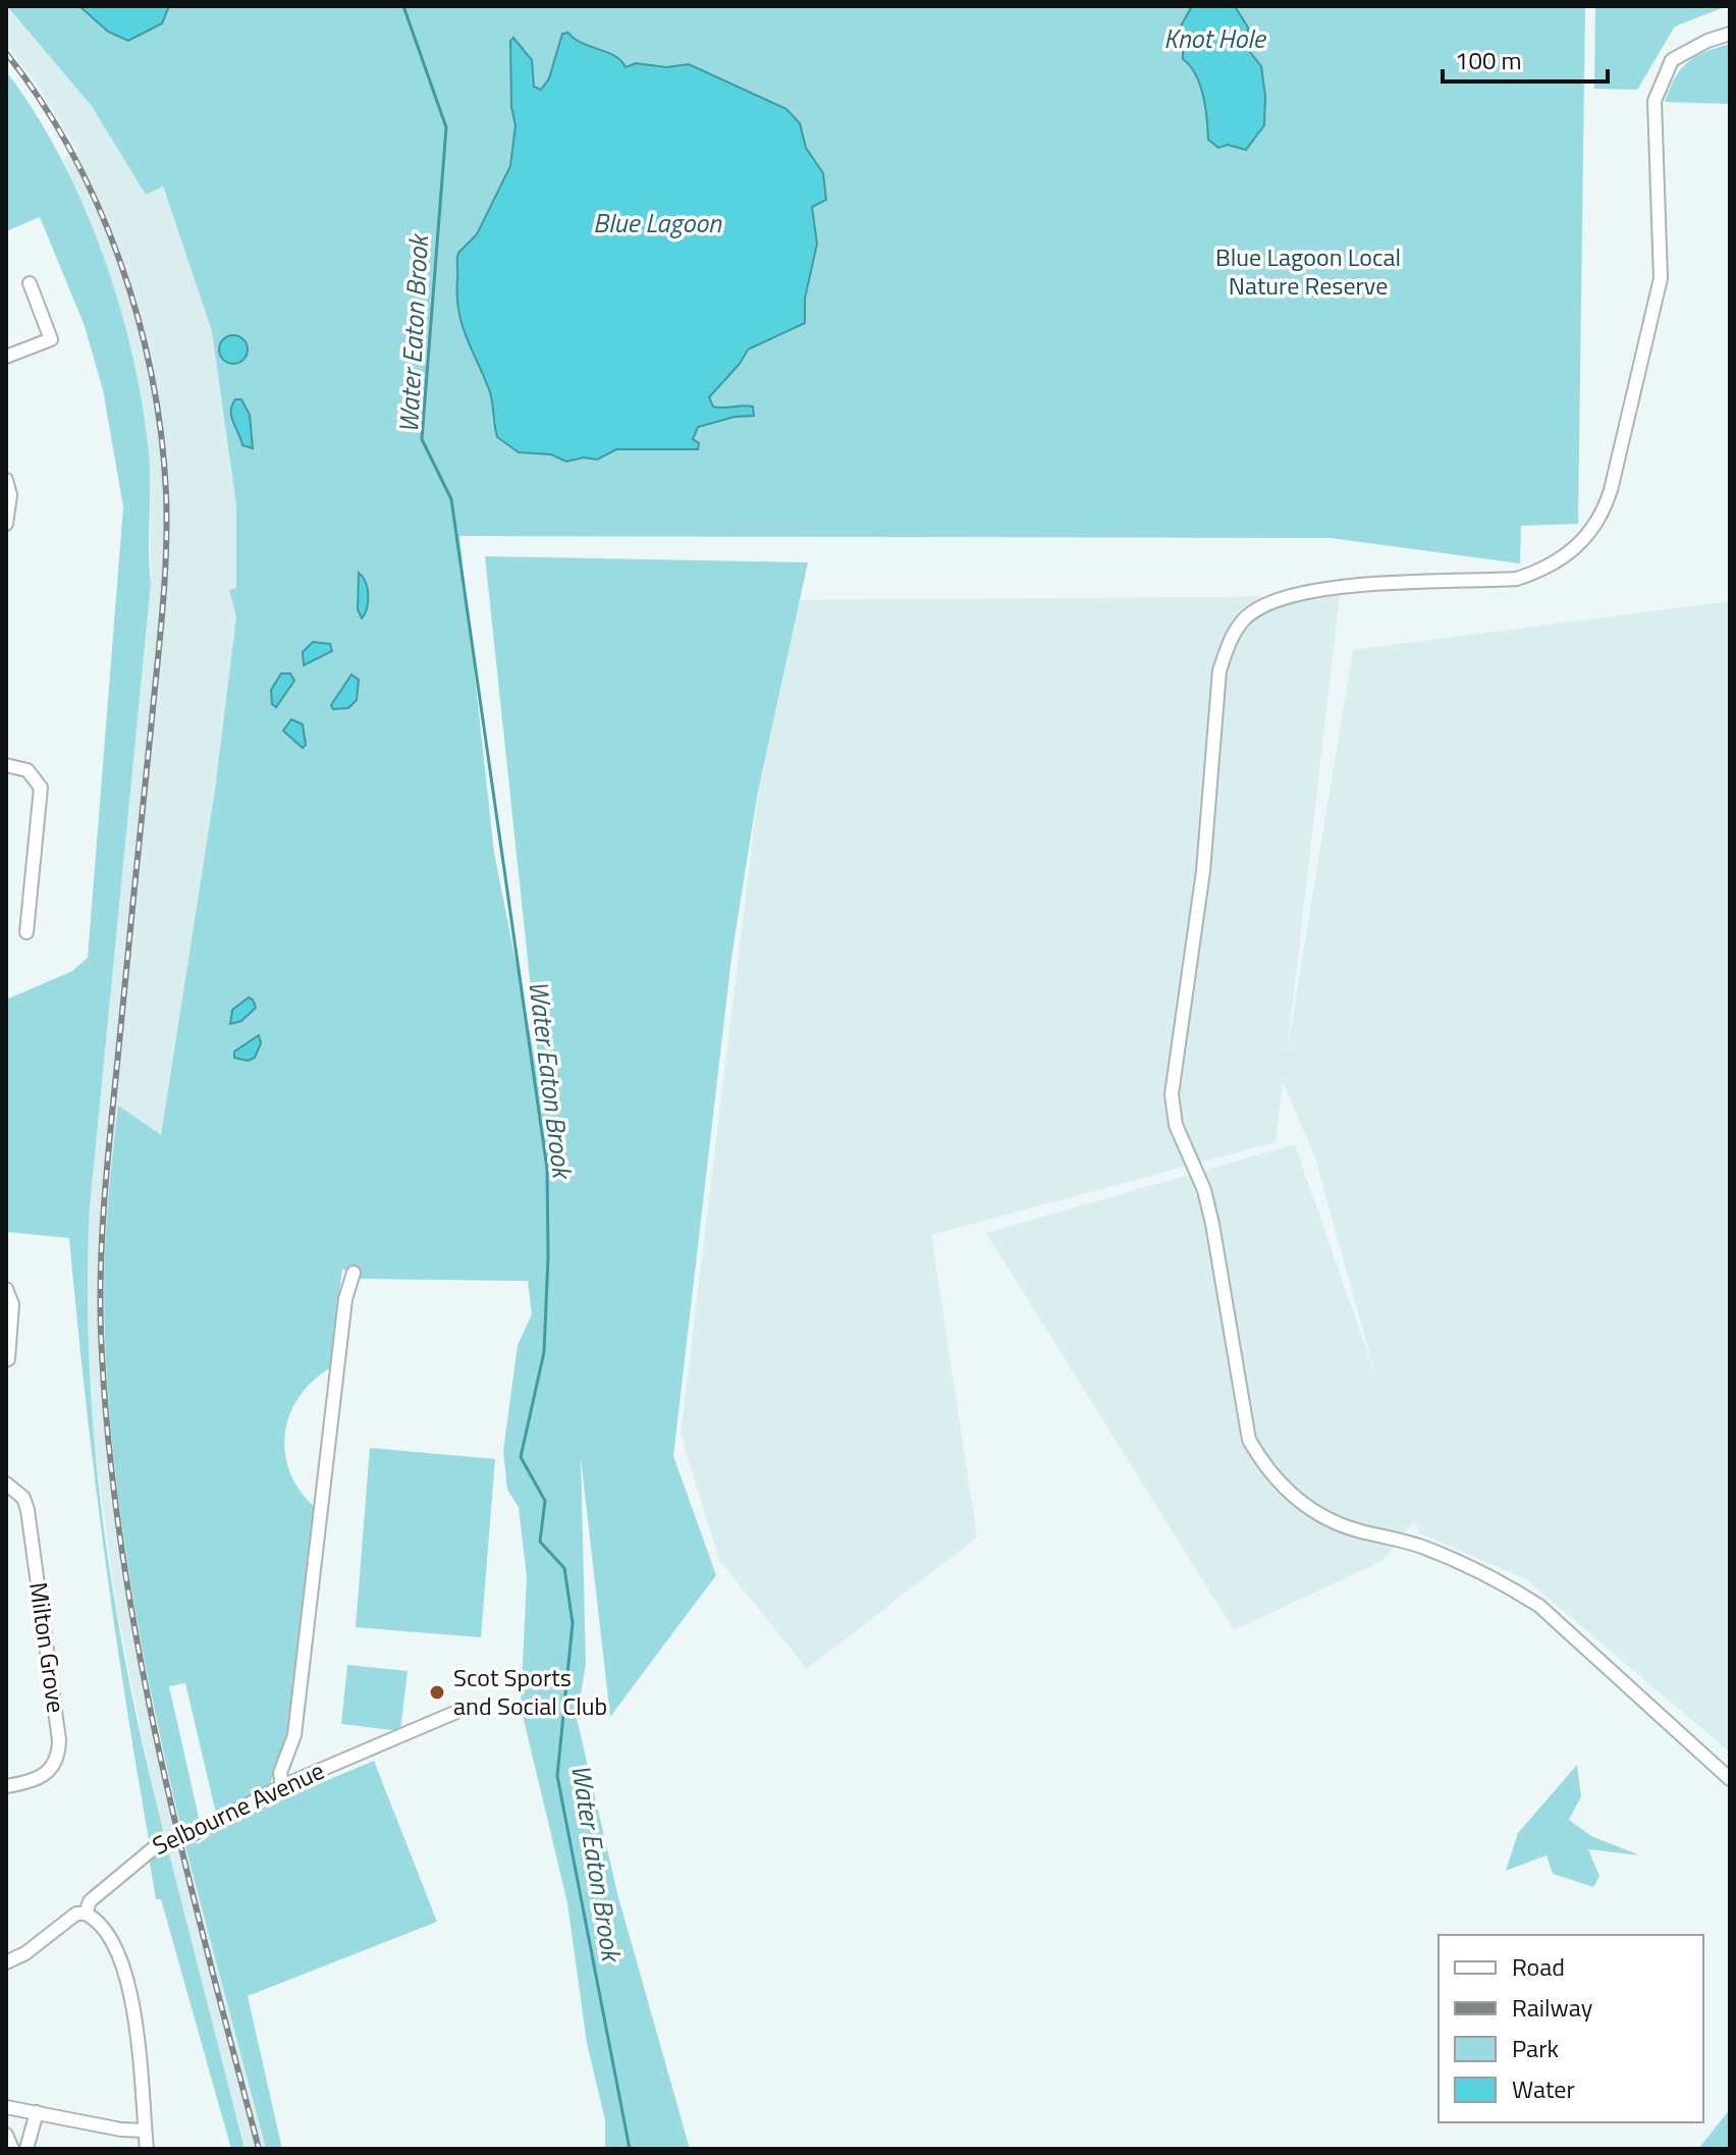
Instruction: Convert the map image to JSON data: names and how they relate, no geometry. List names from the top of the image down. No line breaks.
{"streets":{"street":["Milton Grove","Selbourne Avenue"]},"water":["Knot Hole","Blue Lagoon","Water Eaton Brook"],"parks":["Blue Lagoon Local Nature Reserve"],"places":["Scot Sports and Social Club"],"legend":["Road","Railway","Park","Water"],"scale_bar":"100 m"}
